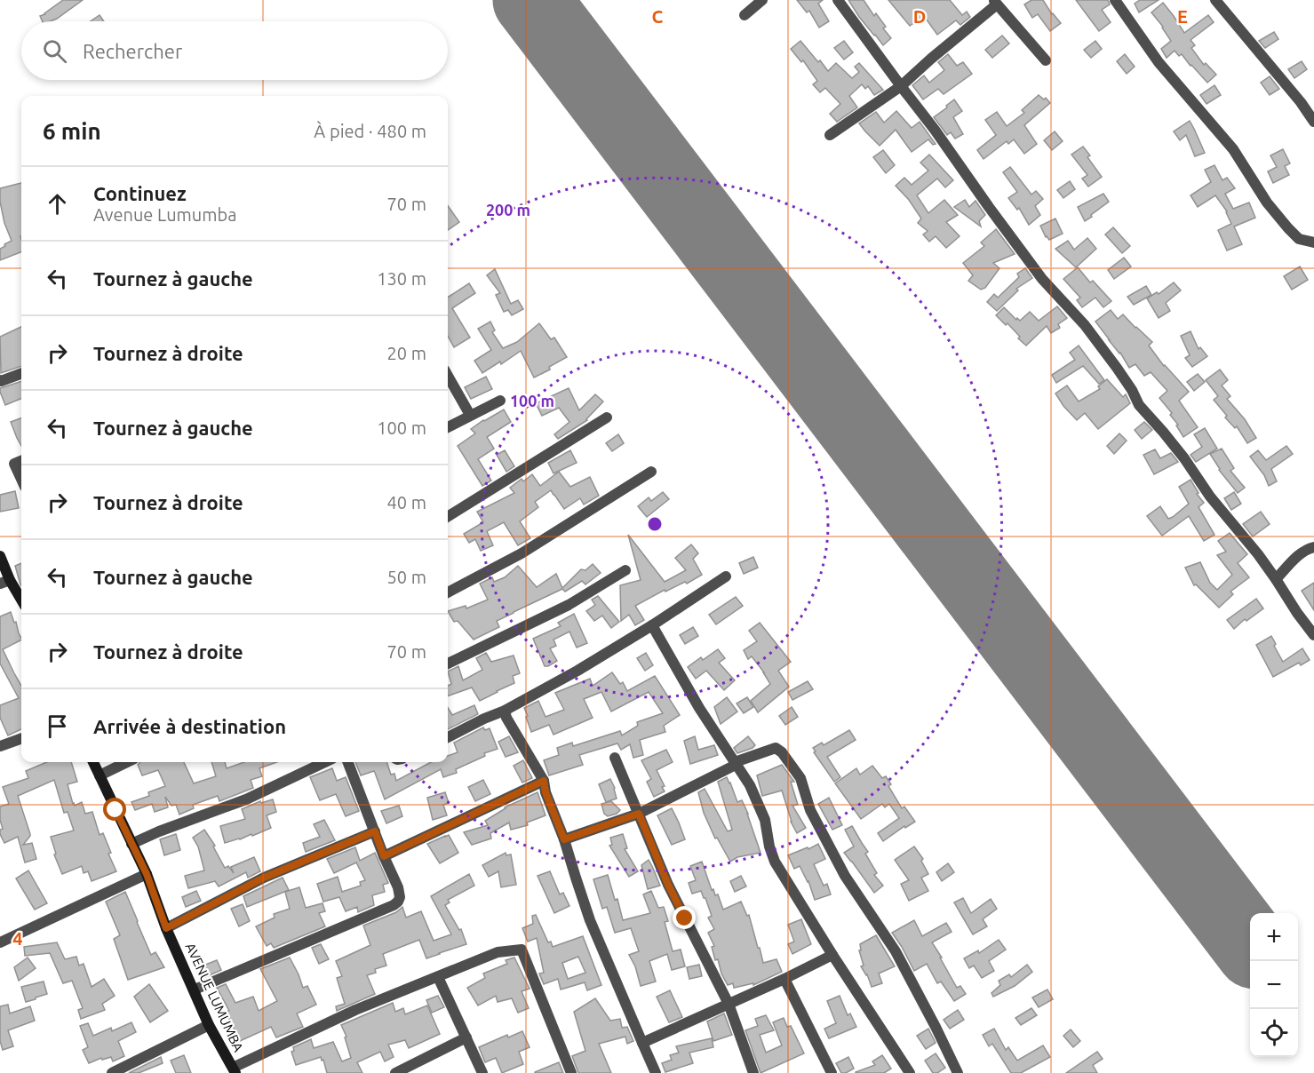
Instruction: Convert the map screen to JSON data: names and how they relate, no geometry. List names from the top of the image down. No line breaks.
{"streets":{"main road":["AVENUE LUMUMBA"]},"page":{"search":"Rechercher","heading":["6 min","À pied · 480 m"],"list":[["Continuez","Avenue Lumumba","70 m"],["Tournez à gauche","130 m"],["Tournez à droite","20 m"],["Tournez à gauche","100 m"],["Tournez à droite","40 m"],["Tournez à gauche","50 m"],["Tournez à droite","70 m"],"Arrivée à destination"],"map_buttons":["+","−"]},"grid":{"columns":["C","D","E"],"rows":["4"]},"rings":["200 m","100 m"]}
